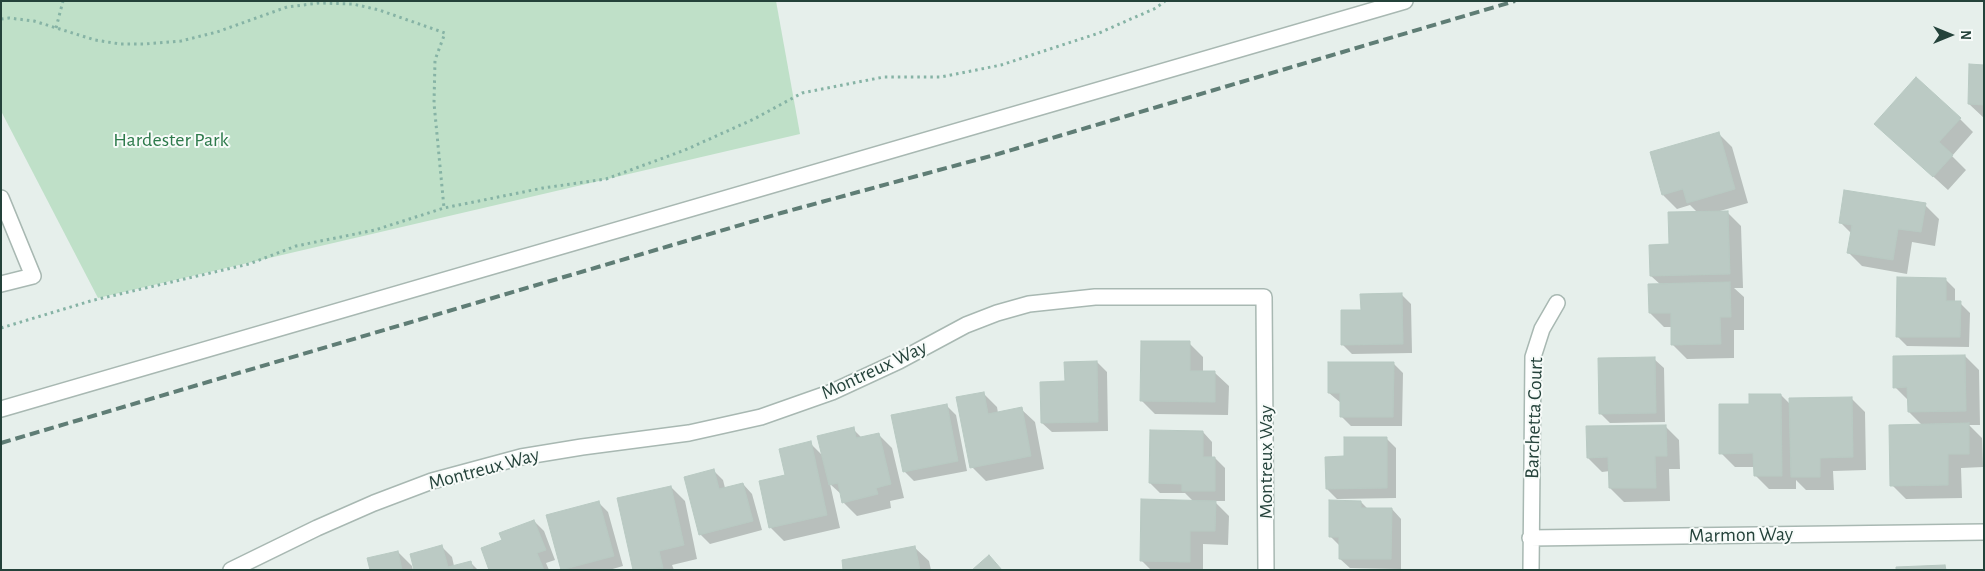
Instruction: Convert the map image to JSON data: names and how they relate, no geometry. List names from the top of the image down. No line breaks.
{"streets":{"street":["Montreux Way","Barchetta Court","Marmon Way"]},"crossings":[["Barchetta Court","Marmon Way"]],"parks":["Hardester Park"],"north":"right"}
